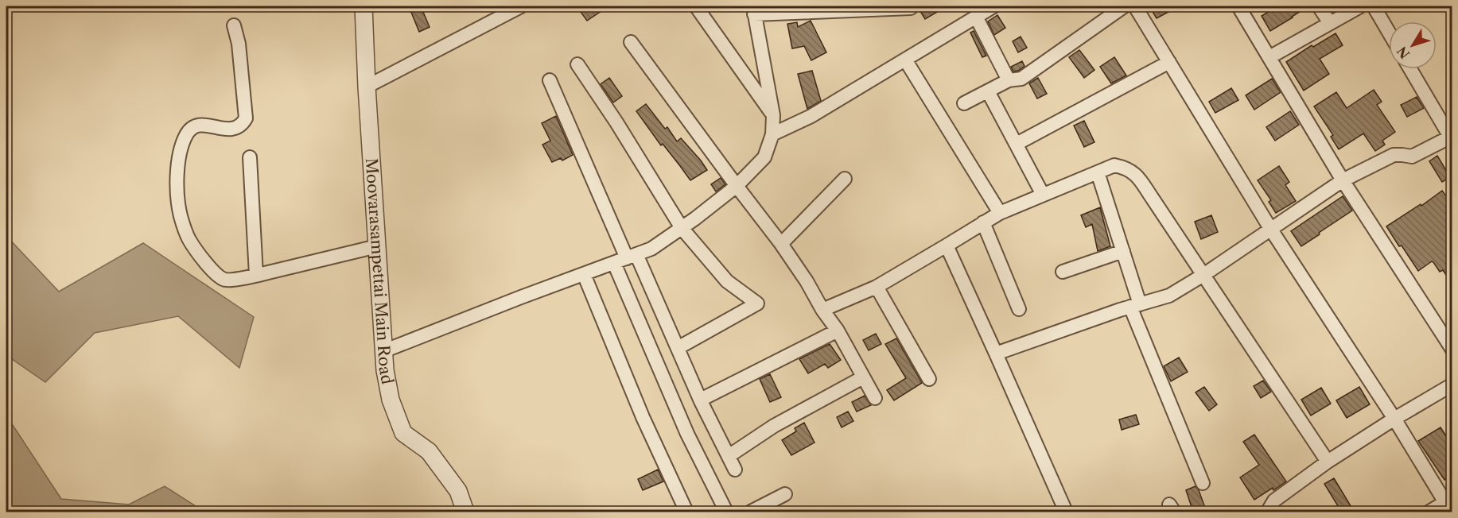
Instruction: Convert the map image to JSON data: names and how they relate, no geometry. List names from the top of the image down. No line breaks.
{"streets":{"street":["Moovarasampettai Main Road"]},"north":"bottom left"}
